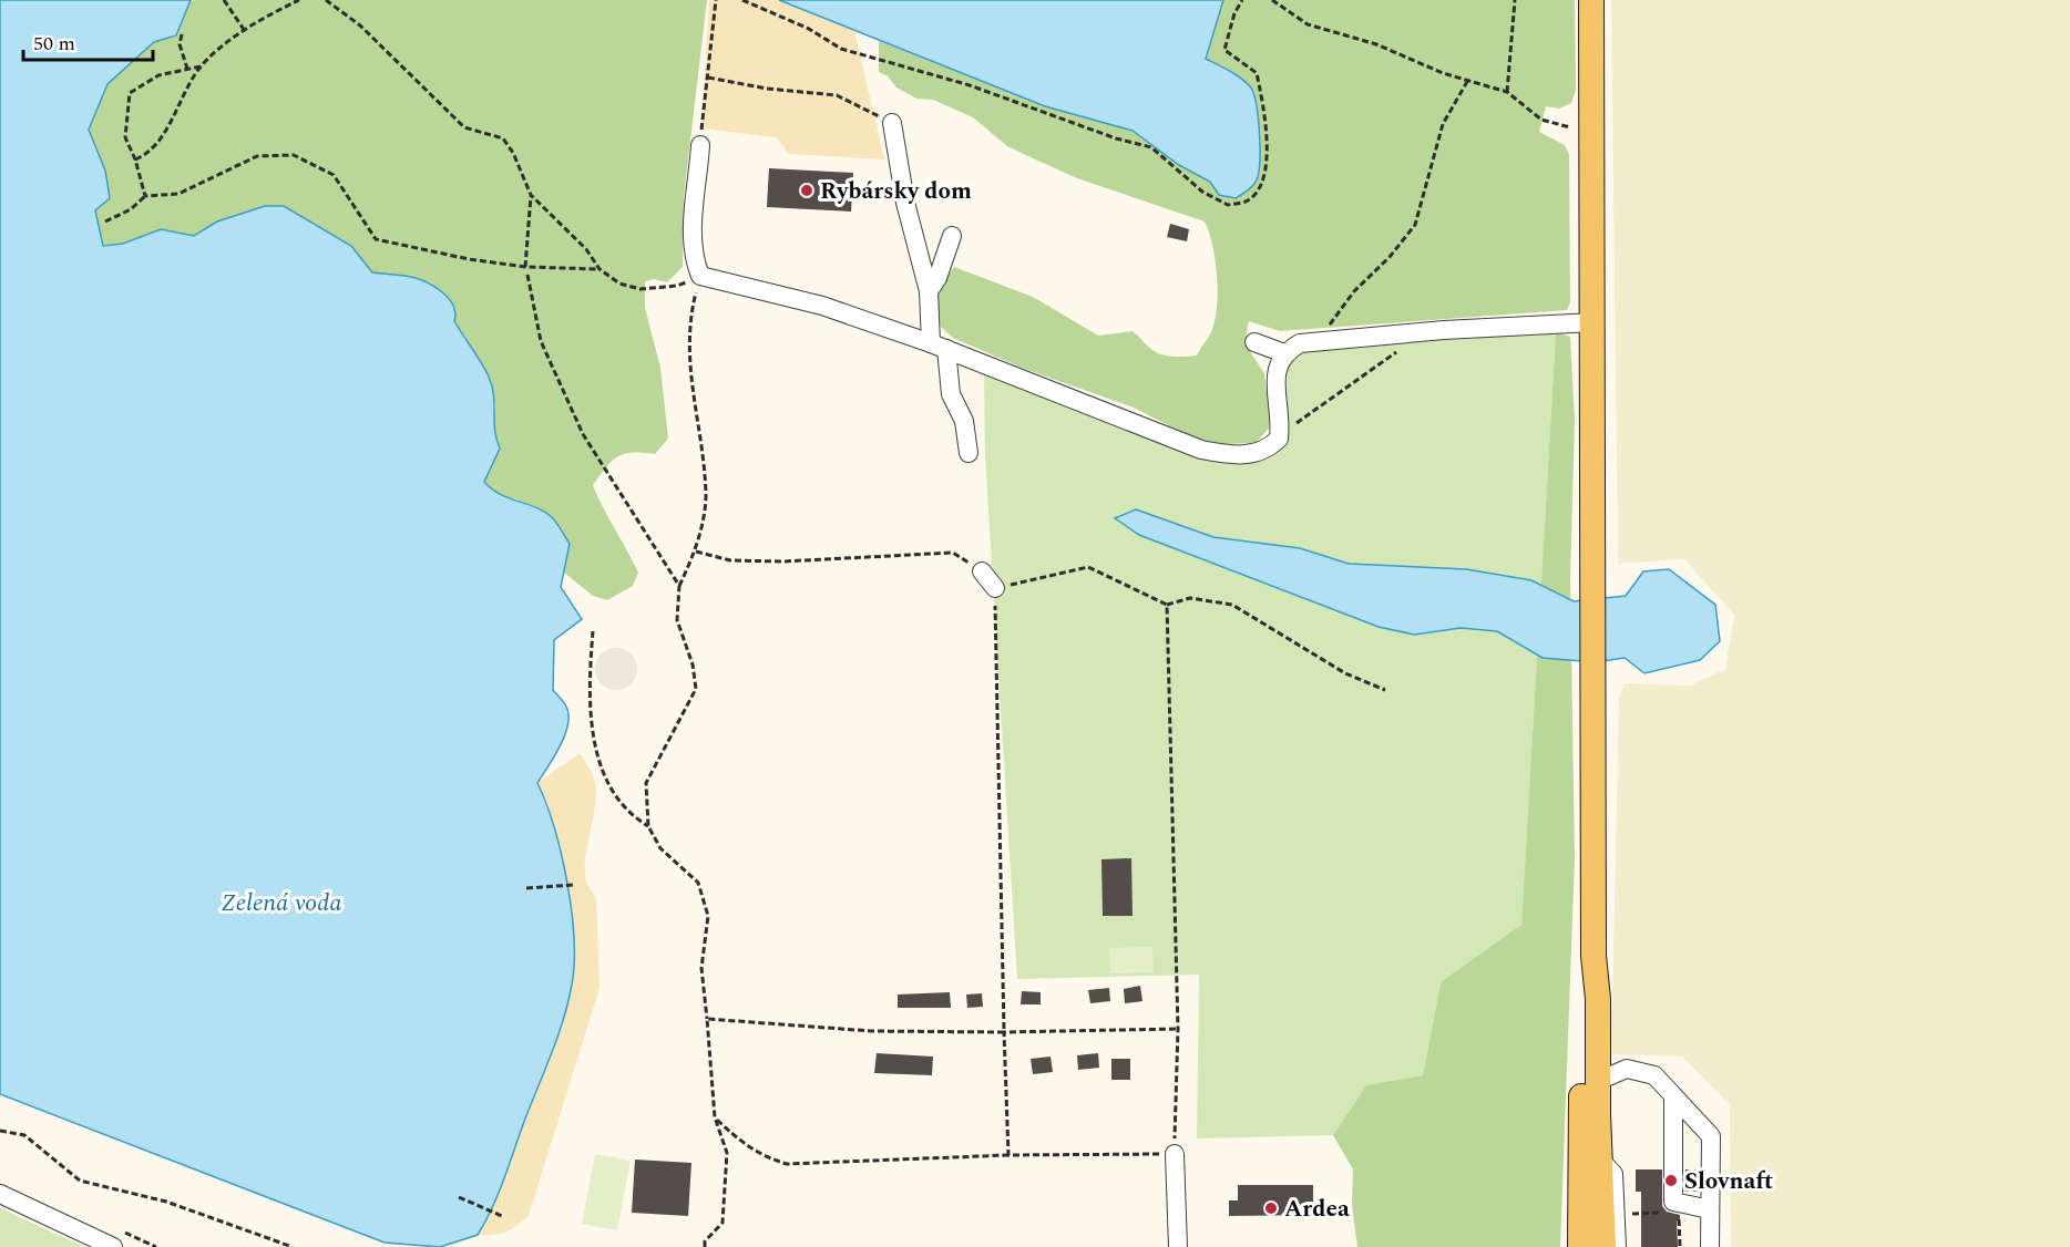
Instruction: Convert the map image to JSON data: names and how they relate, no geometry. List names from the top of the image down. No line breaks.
{"water":["Zelená voda"],"places":["Rybársky dom","Slovnaft","Ardea"],"scale_bar":"50 m"}
